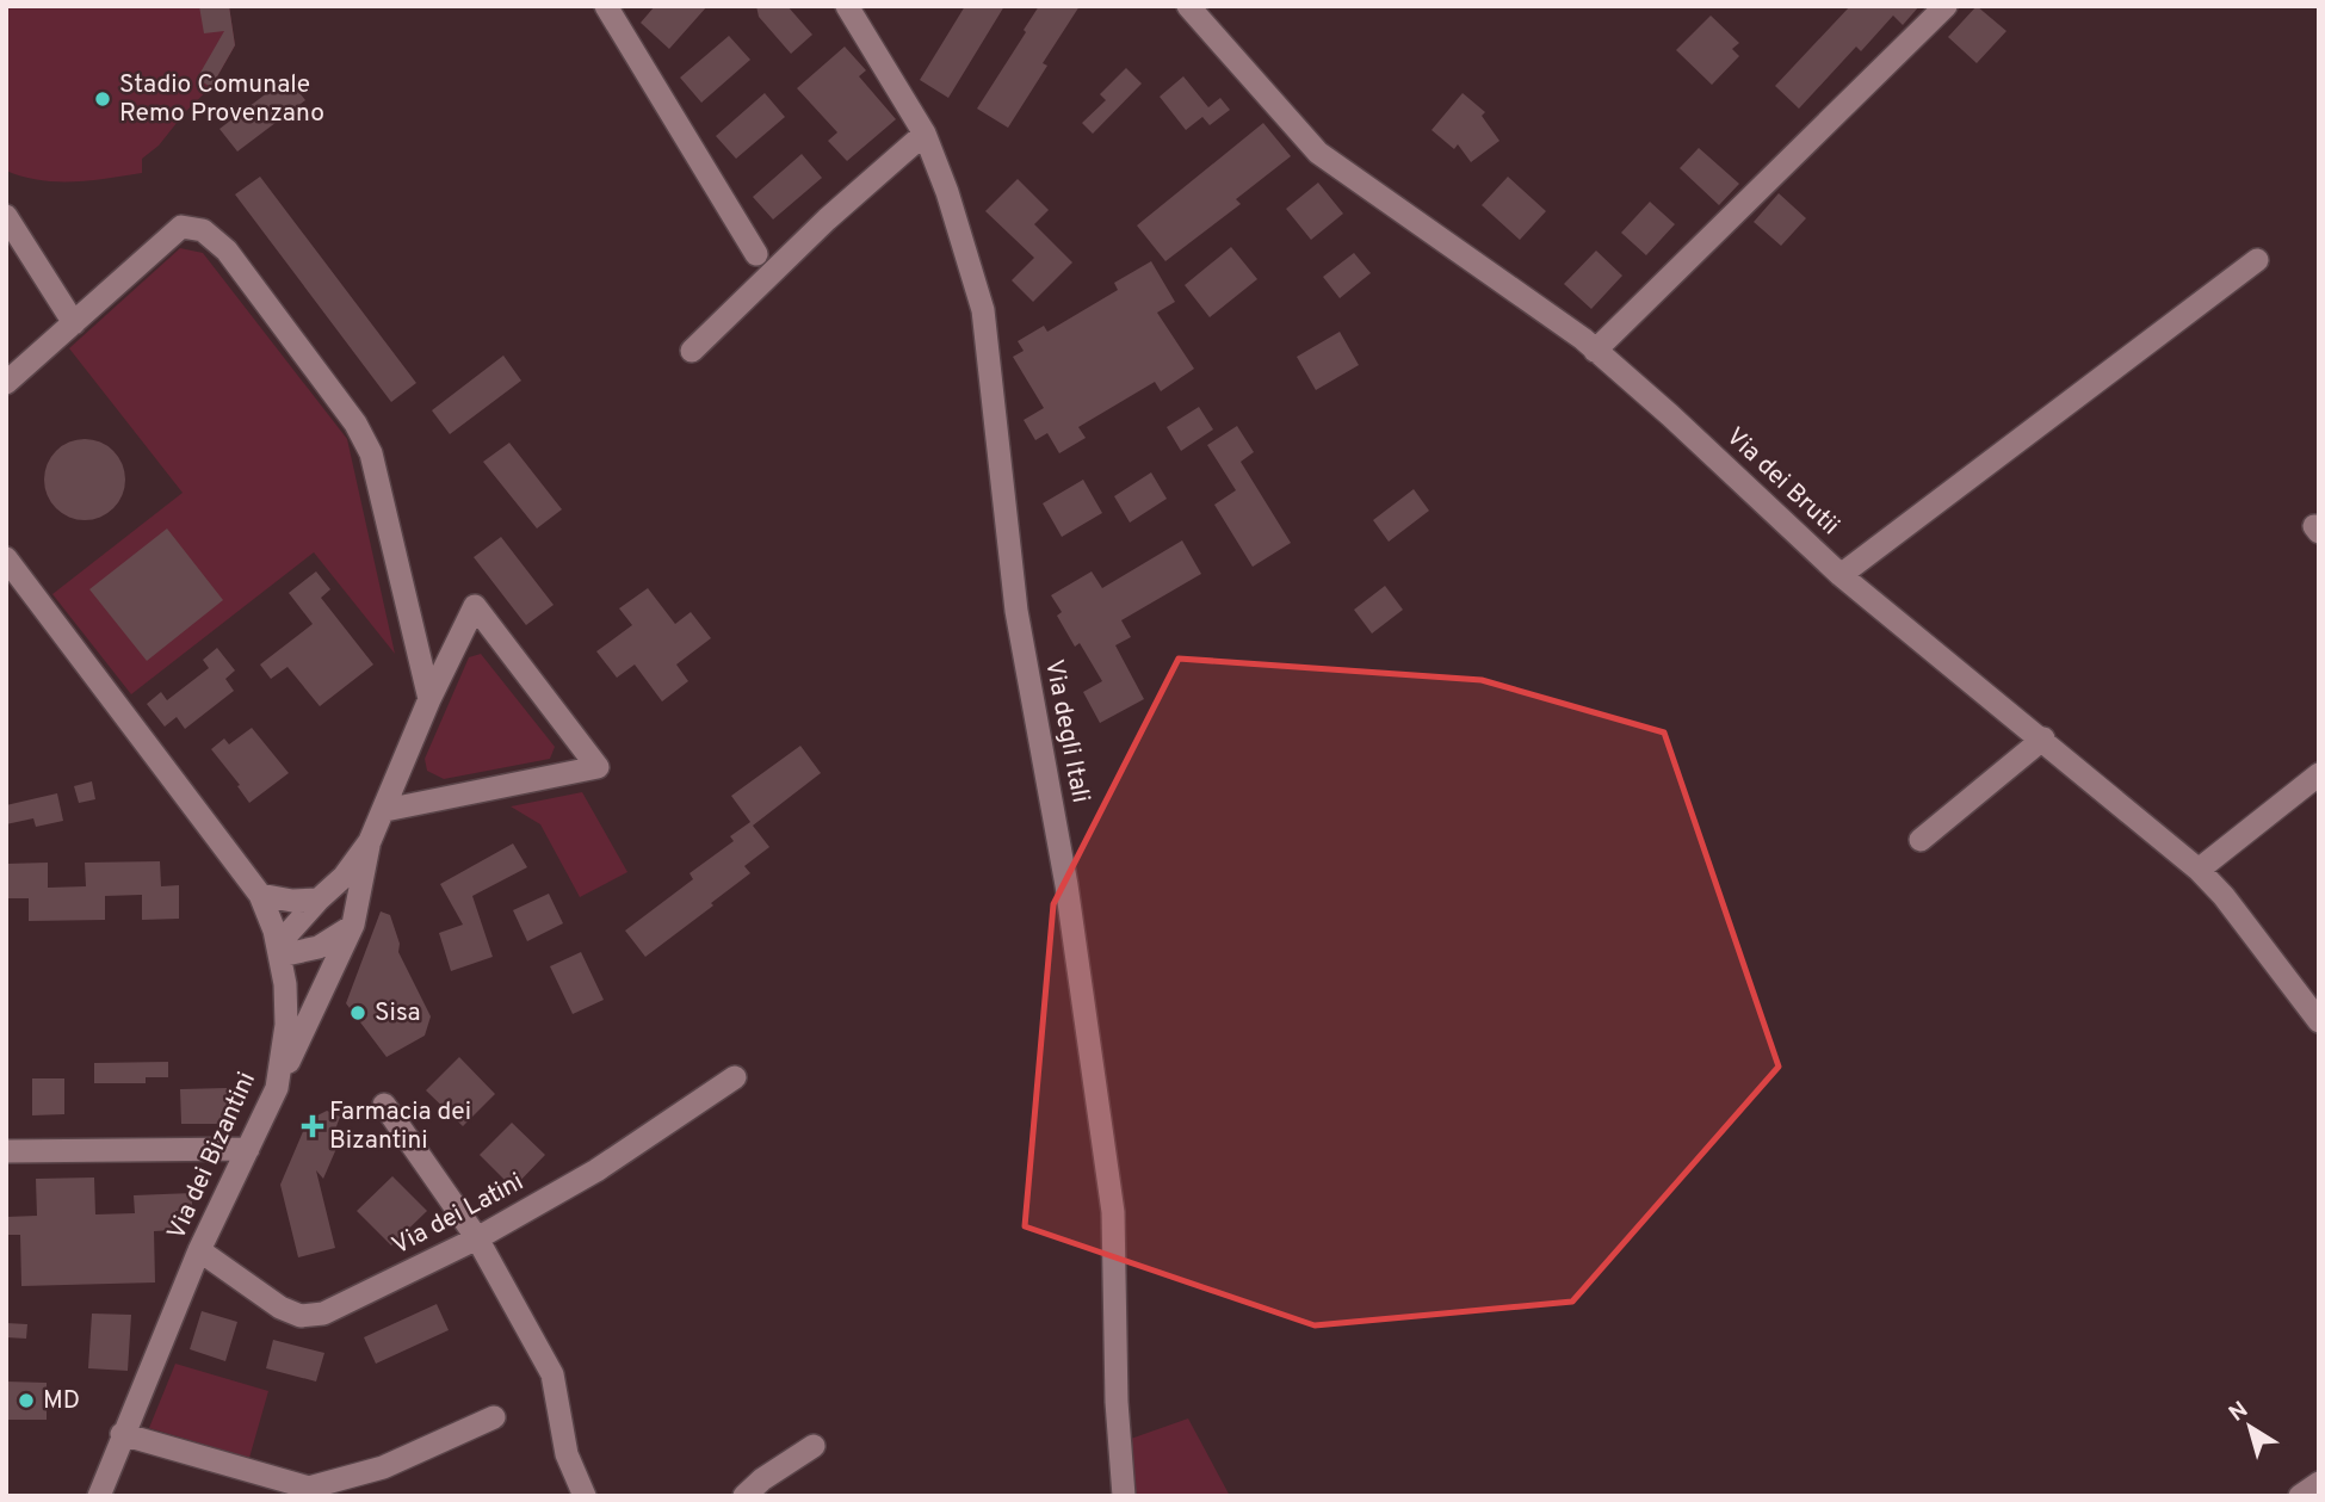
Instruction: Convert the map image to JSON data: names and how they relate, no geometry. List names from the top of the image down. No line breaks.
{"streets":{"street":["Via dei Brutii","Via degli Itali","Via dei Bizantini","Via dei Latini"]},"crossings":[["Via dei Bizantini","Via dei Latini"]],"places":{"other":["Stadio Comunale Remo Provenzano","Sisa","MD"],"health":["Farmacia dei Bizantini"]},"north":"top left"}
